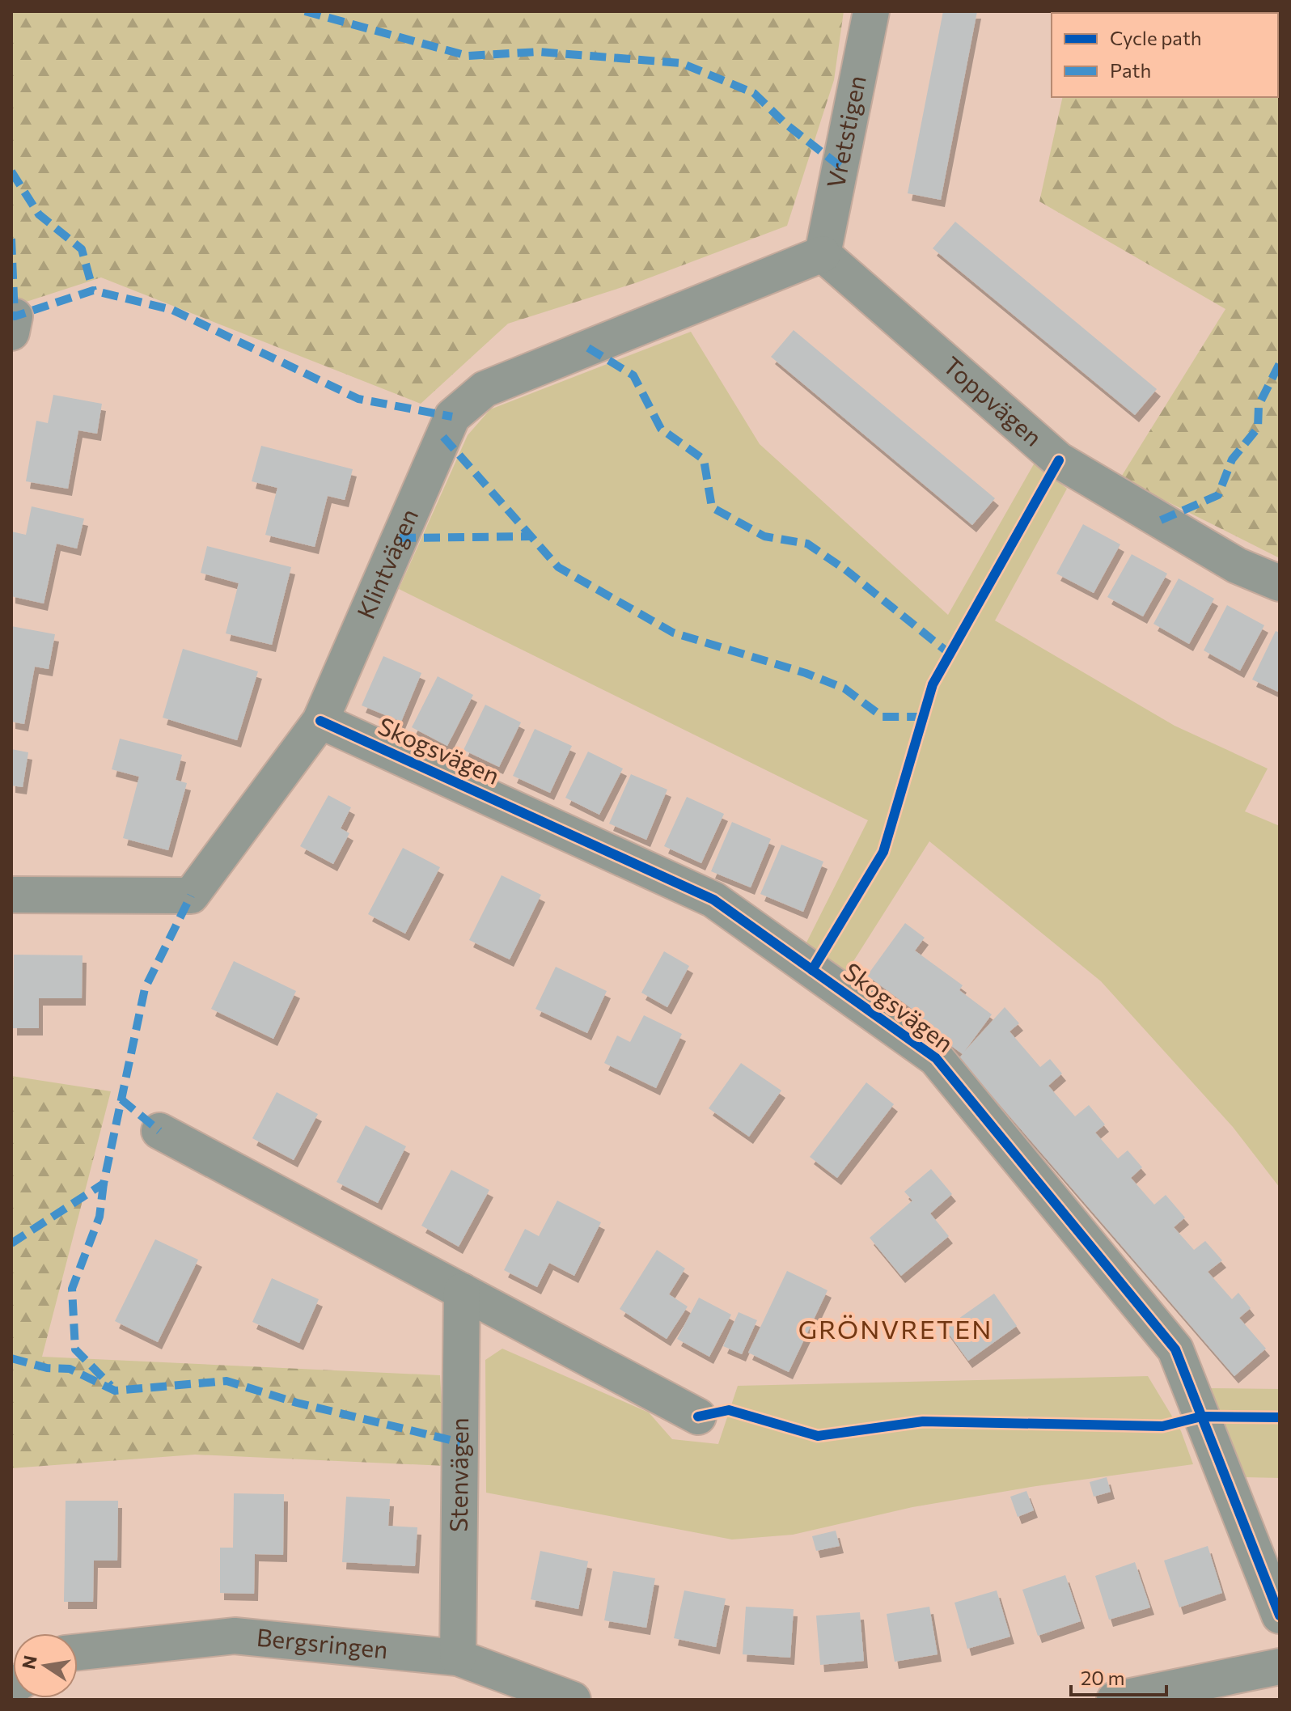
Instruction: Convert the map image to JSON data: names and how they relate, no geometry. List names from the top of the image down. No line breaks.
{"streets":{"street":["Vretstigen","Toppvägen","Klintvägen","Skogsvägen","Stenvägen","Bergsringen"]},"crossings":[["Vretstigen","Toppvägen"],["Vretstigen","Klintvägen"],["Toppvägen","Klintvägen"],["Klintvägen","Skogsvägen"],["Stenvägen","Bergsringen"]],"districts":["GRÖNVRETEN"],"legend":["Cycle path","Path"],"scale_bar":"20 m","north":"left"}
